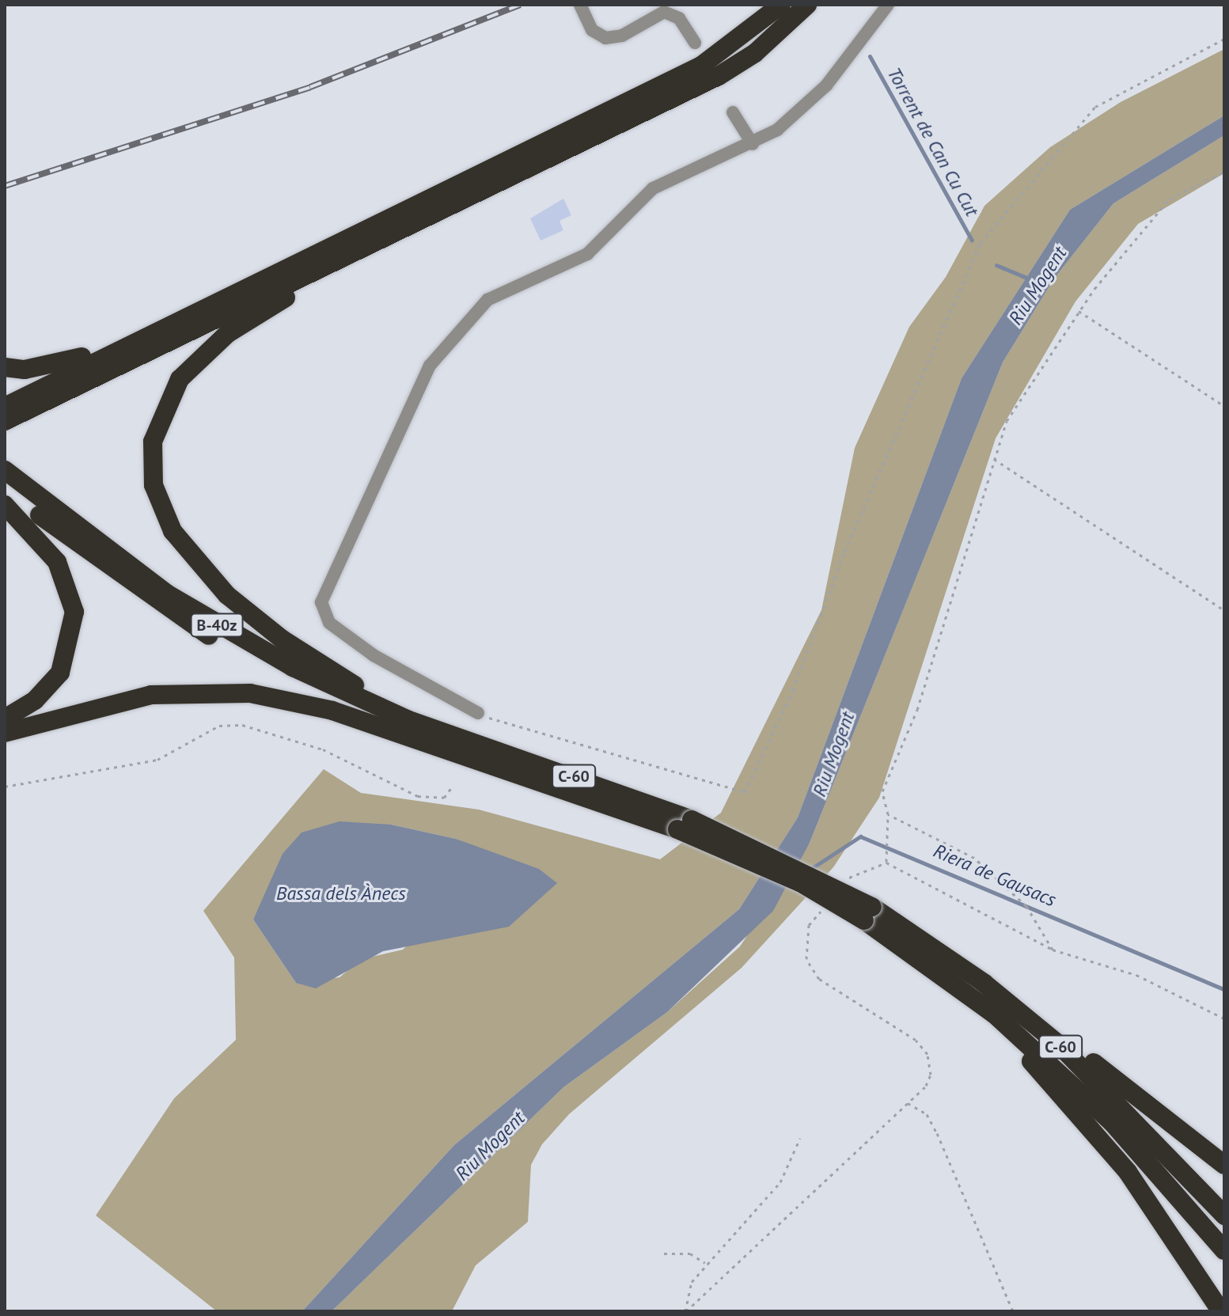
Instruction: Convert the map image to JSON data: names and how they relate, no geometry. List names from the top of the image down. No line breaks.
{"streets":{"highway":["B-40z","C-60"]},"crossings":[["B-40z","C-60"]],"water":["Torrent de Can Cu Cut","Riu Mogent","Riera de Gausacs","Bassa dels Ànecs"]}
